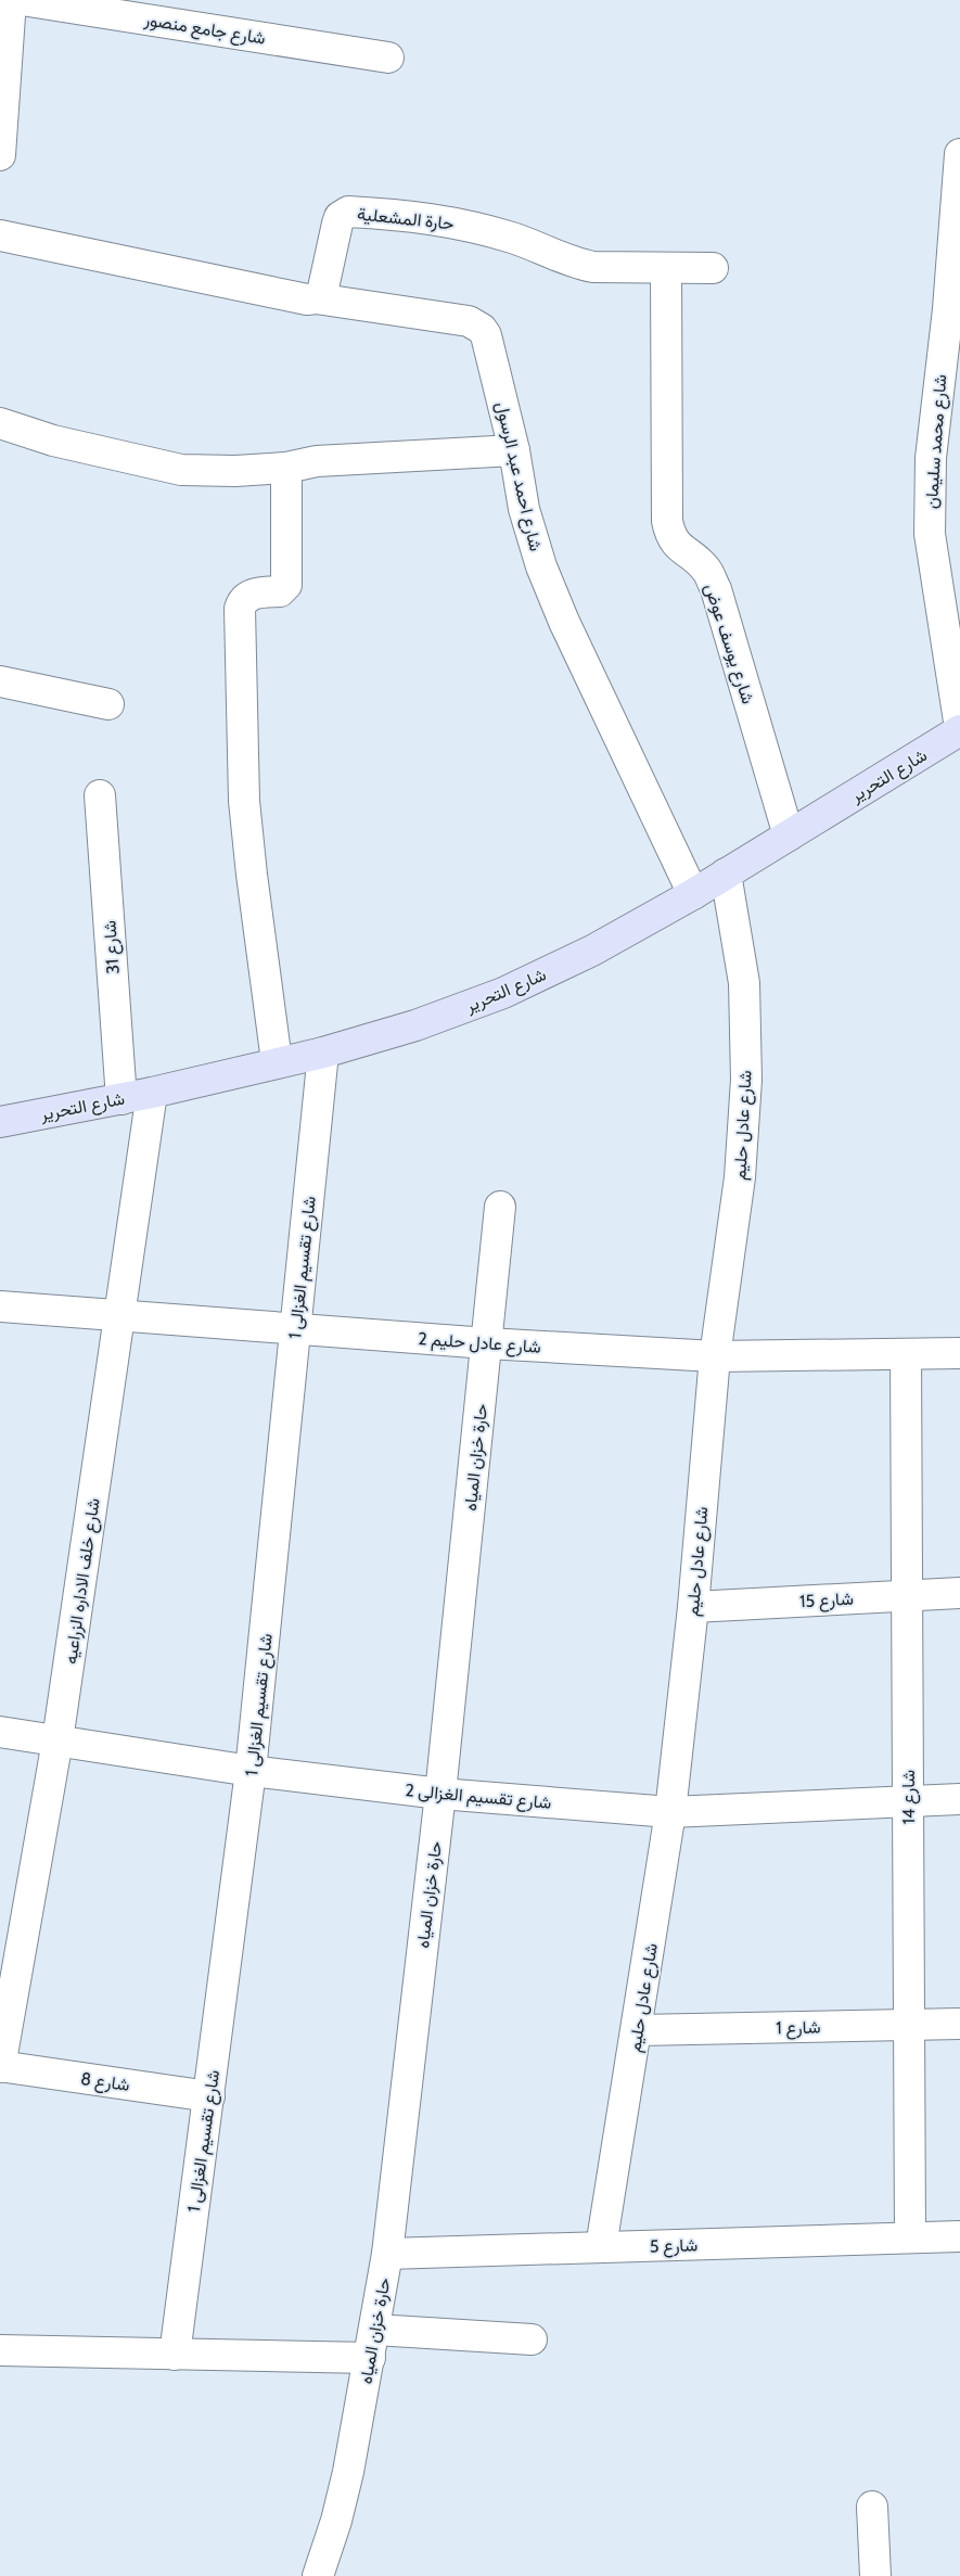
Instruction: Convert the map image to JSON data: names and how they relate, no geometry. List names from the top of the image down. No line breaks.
{"streets":{"street":["شارع جامع منصور","حارة المشعلية","شارع محمد سليمان","شارع احمد عبد الرسول","شارع يوسف عوض","شارع التحرير","شارع 31","شارع عادل حليم","شارع تقسيم الغزالى 1","شارع عادل حليم 2","حارة خزان المياه","شارع خلف الاداره الزراعيه","شارع 15","شارع تقسيم الغزالى 2","شارع 14","شارع 1","شارع 8","شارع 5"]},"crossings":[["حارة المشعلية","شارع احمد عبد الرسول"],["حارة المشعلية","شارع يوسف عوض"],["شارع محمد سليمان","شارع التحرير"],["شارع احمد عبد الرسول","شارع التحرير"],["شارع يوسف عوض","شارع التحرير"],["شارع التحرير","شارع 31"],["شارع التحرير","شارع عادل حليم"],["شارع التحرير","شارع تقسيم الغزالى 1"],["شارع التحرير","شارع خلف الاداره الزراعيه"],["شارع عادل حليم","شارع عادل حليم 2"],["شارع عادل حليم","شارع 15"],["شارع عادل حليم","شارع تقسيم الغزالى 2"],["شارع عادل حليم","شارع 1"],["شارع عادل حليم","شارع 5"],["شارع تقسيم الغزالى 1","شارع عادل حليم 2"],["شارع تقسيم الغزالى 1","شارع تقسيم الغزالى 2"],["شارع تقسيم الغزالى 1","شارع 8"],["شارع عادل حليم 2","حارة خزان المياه"],["شارع عادل حليم 2","شارع خلف الاداره الزراعيه"],["شارع عادل حليم 2","شارع 14"],["حارة خزان المياه","شارع تقسيم الغزالى 2"],["حارة خزان المياه","شارع 5"],["شارع خلف الاداره الزراعيه","شارع تقسيم الغزالى 2"],["شارع خلف الاداره الزراعيه","شارع 8"],["شارع 15","شارع 14"],["شارع تقسيم الغزالى 2","شارع 14"],["شارع 14","شارع 1"],["شارع 14","شارع 5"]]}
